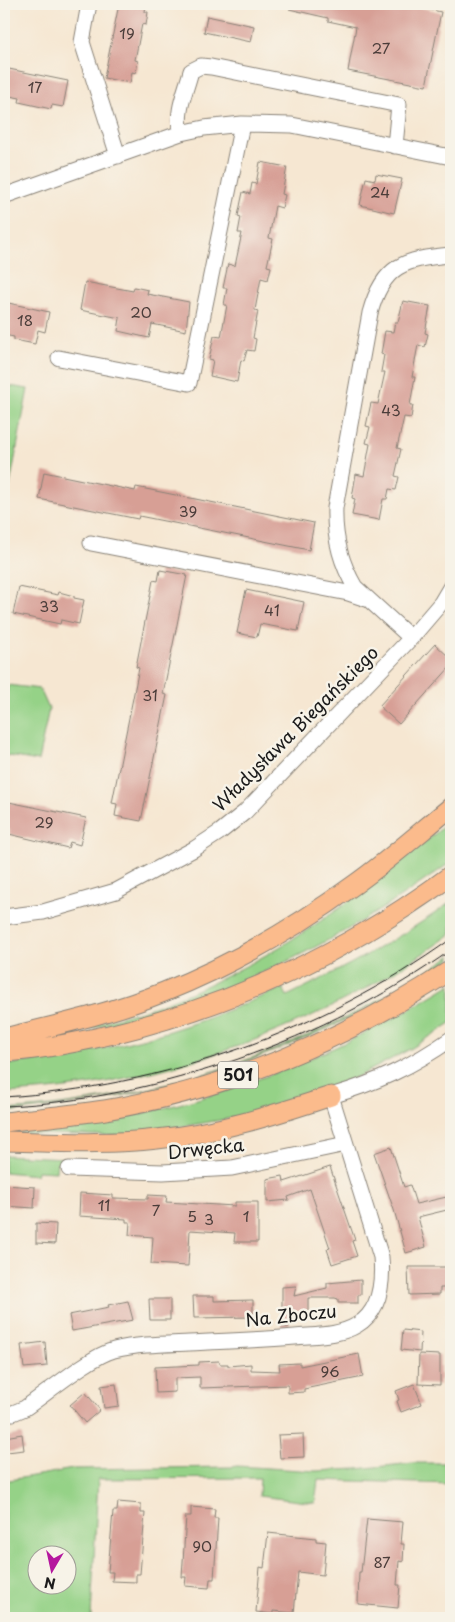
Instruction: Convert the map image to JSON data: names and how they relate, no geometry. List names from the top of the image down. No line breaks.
{"streets":{"main road":["501"],"street":["Władysława Biegańskiego","Drwęcka","Na Zboczu"]},"crossings":[["Drwęcka","Na Zboczu"]],"house_numbers":["19","27","17","24","20","18","43","39","33","41","31","29","11","7","5","1","3","96","90","87"],"north":"bottom"}
